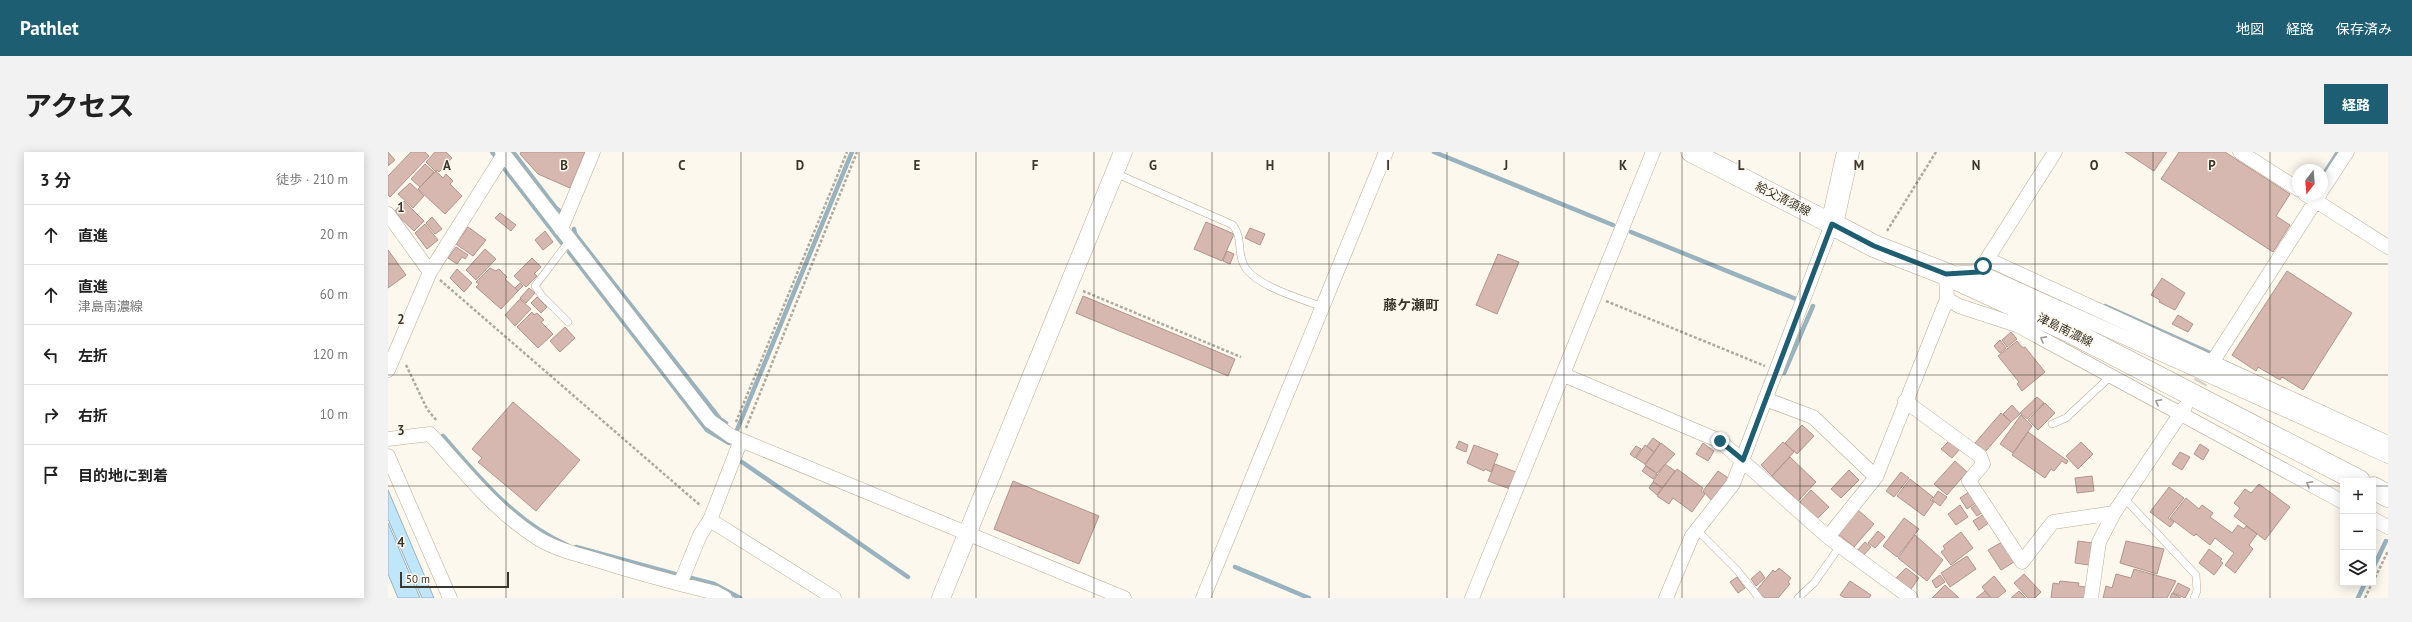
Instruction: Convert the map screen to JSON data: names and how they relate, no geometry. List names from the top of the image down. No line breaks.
{"streets":{"main road":["給父清須線","津島南濃線"]},"crossings":[["給父清須線","津島南濃線"]],"districts":["藤ケ瀬町"],"scale_bar":"50 m","north":"bottom","page":{"header":"Pathlet","nav":["地図","経路","保存済み"],"title":"アクセス","buttons":"経路","heading":["3 分","徒歩 · 210 m"],"list":[["直進","20 m"],["直進","津島南濃線","60 m"],["左折","120 m"],["右折","10 m"],"目的地に到着"],"map_buttons":["+","−"],"scale":"50 m"},"grid":{"columns":["A","B","C","D","E","F","G","H","I","J","K","L","M","N","O","P"],"rows":["1","2","3","4"]}}
